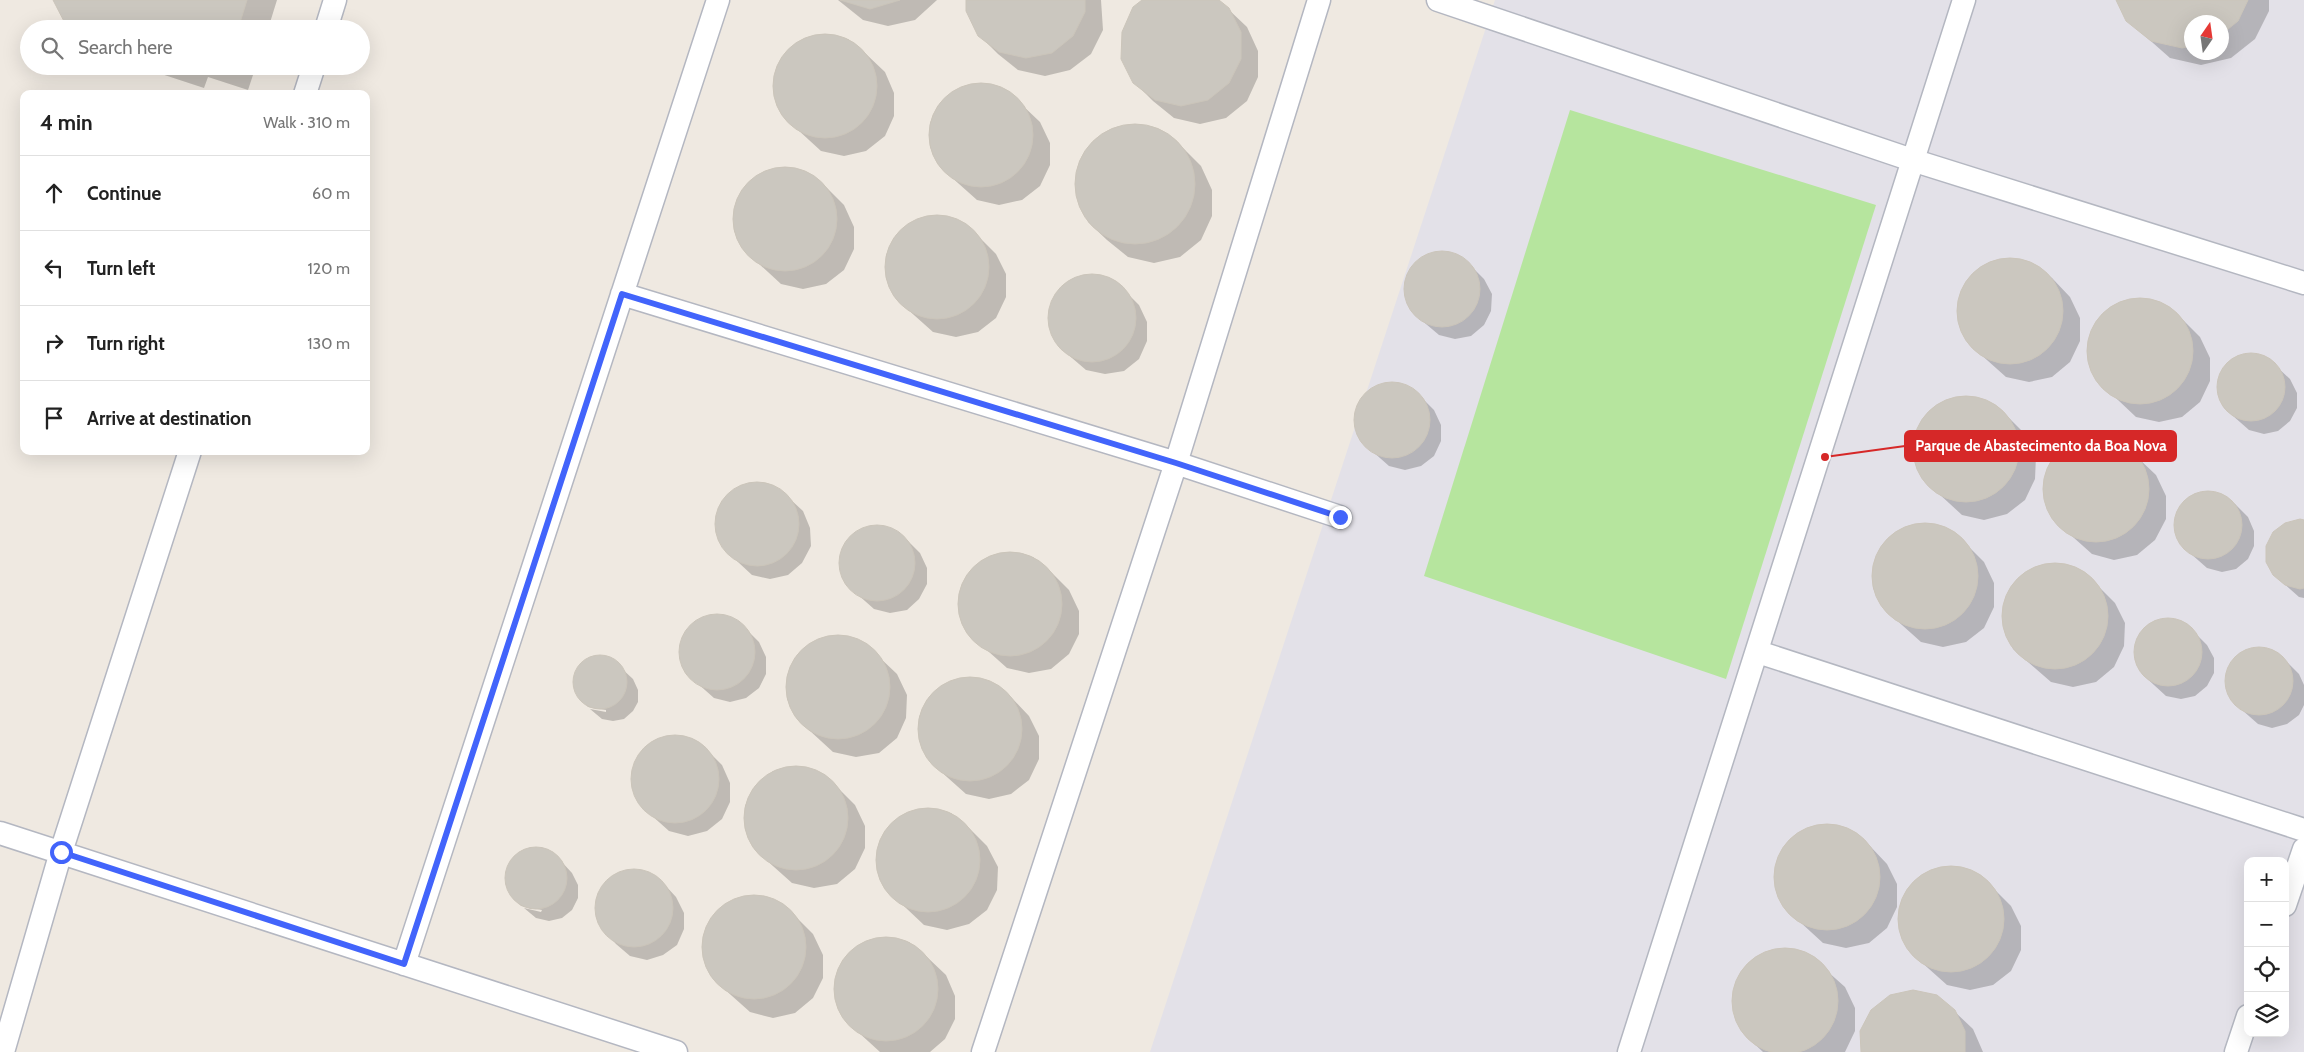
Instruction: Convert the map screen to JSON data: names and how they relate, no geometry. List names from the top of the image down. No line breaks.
{"places":["Parque de Abastecimento da Boa Nova"],"north":"top","page":{"search":"Search here","heading":["4 min","Walk · 310 m"],"list":[["Continue","60 m"],["Turn left","120 m"],["Turn right","130 m"],"Arrive at destination"],"map_buttons":["+","−"]}}
